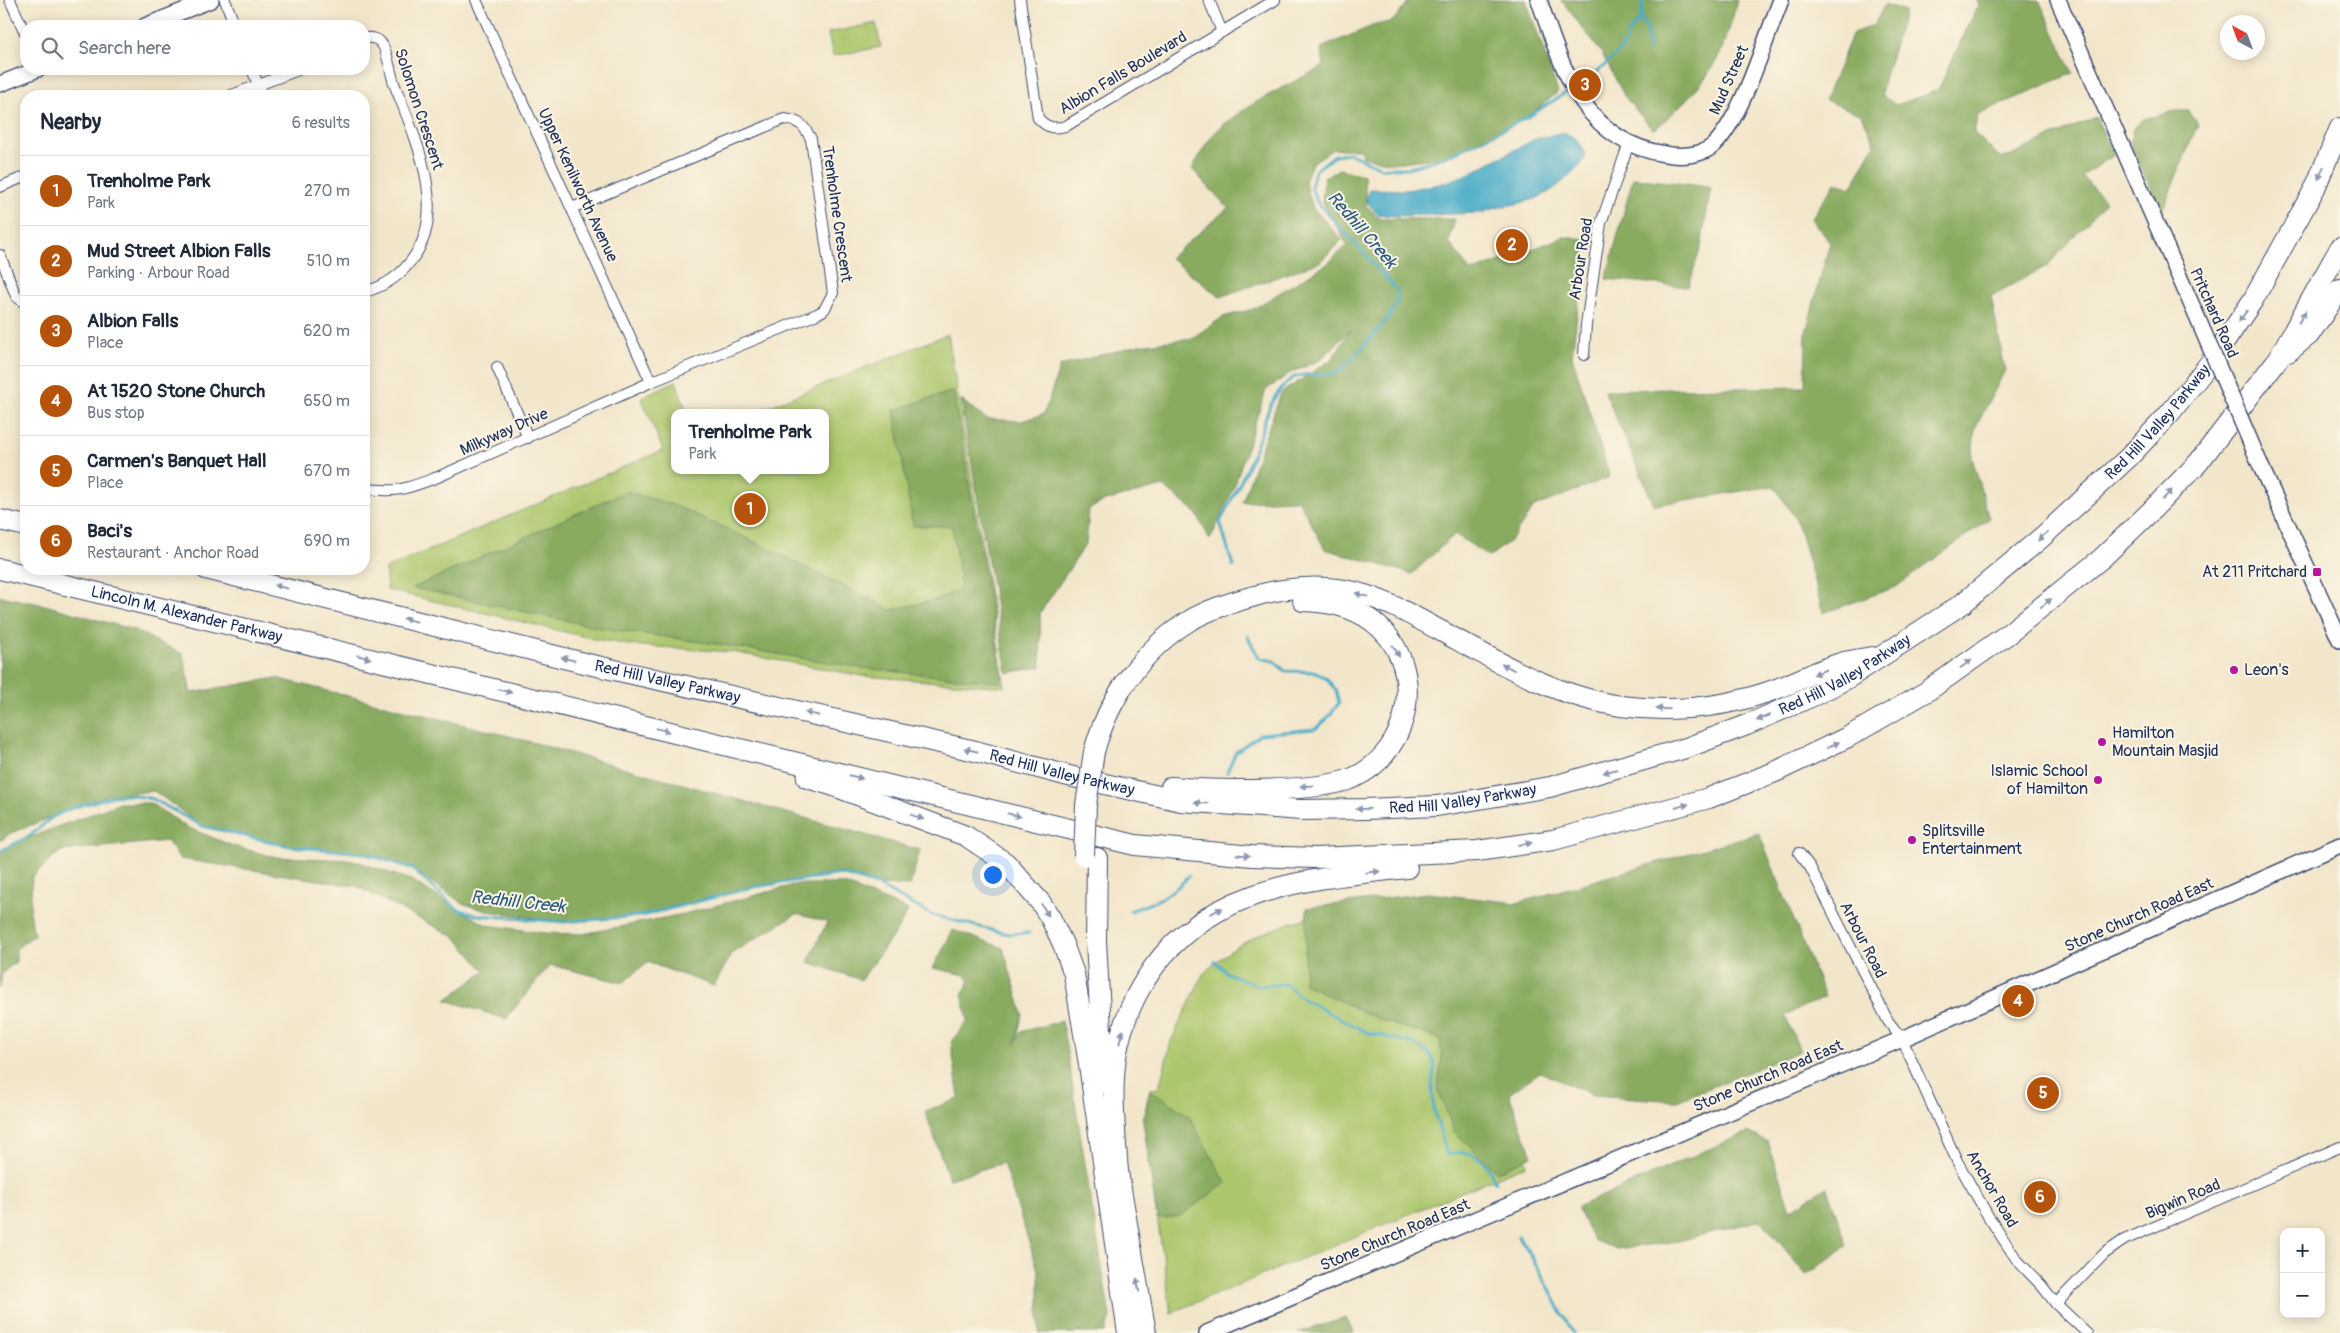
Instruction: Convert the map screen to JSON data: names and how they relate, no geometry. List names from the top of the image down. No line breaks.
{"streets":{"highway":["Red Hill Valley Parkway","Lincoln M. Alexander Parkway"],"main road":["Mud Street","Pritchard Road","Stone Church Road East"],"street":["Albion Falls Boulevard","Solomon Crescent","Upper Kenilworth Avenue","Trenholme Crescent","Arbour Road","Milkyway Drive","Anchor Road","Bigwin Road"]},"crossings":[["Mud Street","Arbour Road"],["Upper Kenilworth Avenue","Trenholme Crescent"],["Upper Kenilworth Avenue","Milkyway Drive"],["Trenholme Crescent","Milkyway Drive"],["Arbour Road","Stone Church Road East"],["Arbour Road","Anchor Road"],["Stone Church Road East","Anchor Road"],["Anchor Road","Bigwin Road"]],"one_way":["Lincoln M. Alexander Parkway"],"water":["Redhill Creek"],"places":{"transit":["At 211 Pritchard"],"other":["Leon's","Hamilton Mountain Masjid","Islamic School of Hamilton","Splitsville Entertainment"]},"north":"top left","page":{"search":"Search here","pins":["3","2","1","4","5","6"],"heading":["Nearby","6 results"],"list":[{"mark":"1","name":"Trenholme Park","note":"Park","value":"270 m"},{"mark":"2","name":"Mud Street Albion Falls","note":"Parking · Arbour Road","value":"510 m"},{"mark":"3","name":"Albion Falls","note":"Place","value":"620 m"},{"mark":"4","name":"At 1520 Stone Church","note":"Bus stop","value":"650 m"},{"mark":"5","name":"Carmen's Banquet Hall","note":"Place","value":"670 m"},{"mark":"6","name":"Baci's","note":"Restaurant · Anchor Road","value":"690 m"}],"popup":["Trenholme Park","Park"],"map_buttons":["+","−"]}}
